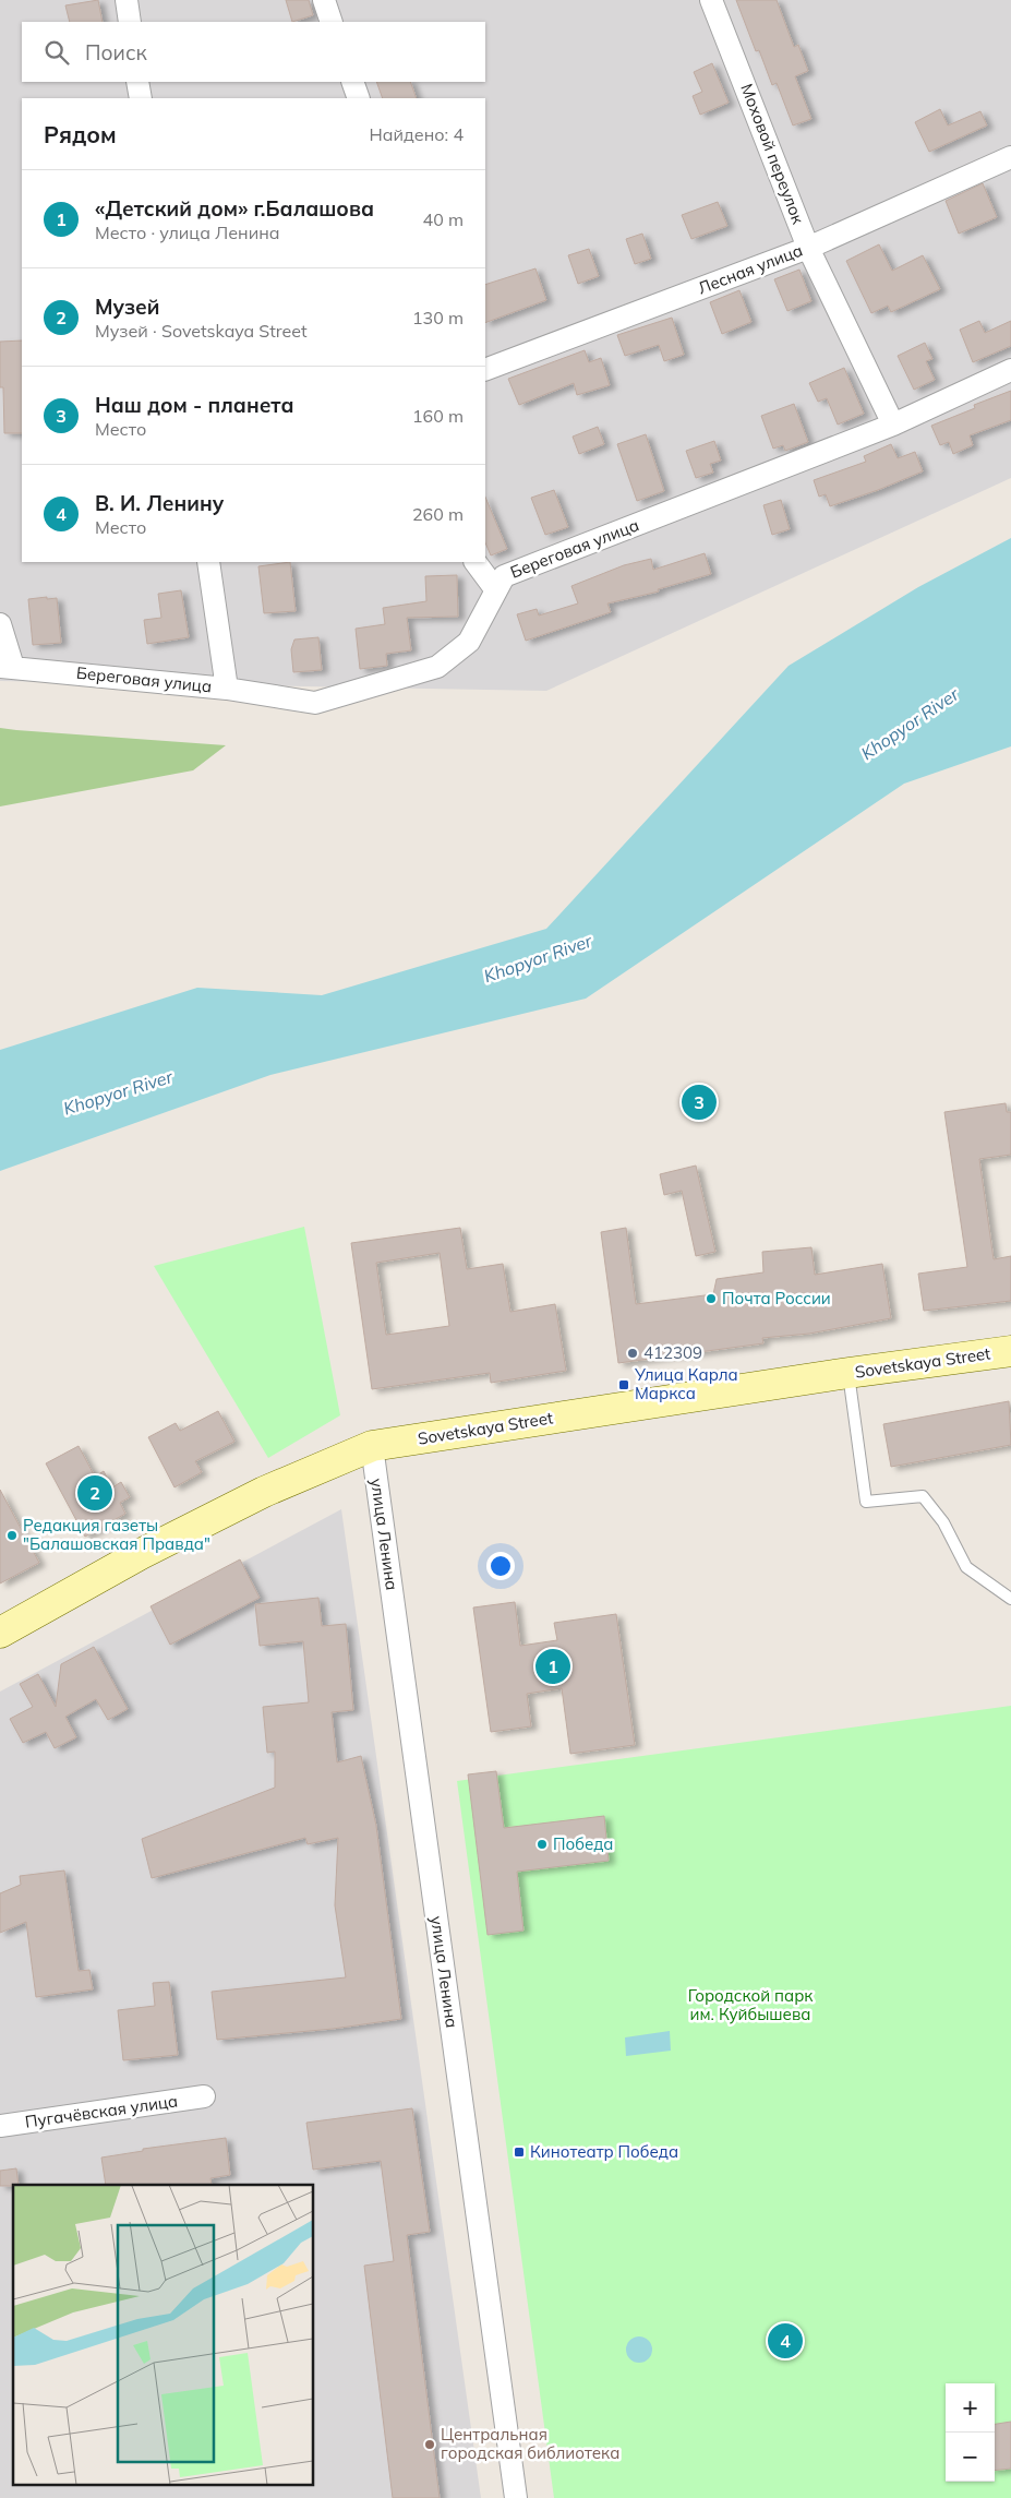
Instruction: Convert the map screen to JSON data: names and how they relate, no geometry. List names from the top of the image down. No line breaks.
{"streets":{"street":["Моховой переулок","Лесная улица","Береговая улица","Sovetskaya Street","улица Ленина","Пугачёвская улица"]},"crossings":[["Моховой переулок","Лесная улица"],["Моховой переулок","Береговая улица"],["Sovetskaya Street","улица Ленина"]],"water":["Khopyor River"],"parks":["Городской парк им. Куйбышева"],"places":{"other":["Почта России","412309","Редакция газеты \"Балашовская Правда\"","Победа","Центральная городская библиотека"],"transit":["Улица Карла Маркса","Кинотеатр Победа"]},"page":{"search":"Поиск","heading":["Рядом","Найдено: 4"],"list":[{"mark":"1","name":"«Детский дом» г.Балашова","note":"Место · улица Ленина","value":"40 m"},{"mark":"2","name":"Музей","note":"Музей · Sovetskaya Street","value":"130 m"},{"mark":"3","name":"Наш дом - планета","note":"Место","value":"160 m"},{"mark":"4","name":"В. И. Ленину","note":"Место","value":"260 m"}],"pins":["3","2","1","4"],"map_buttons":["+","−"]}}
